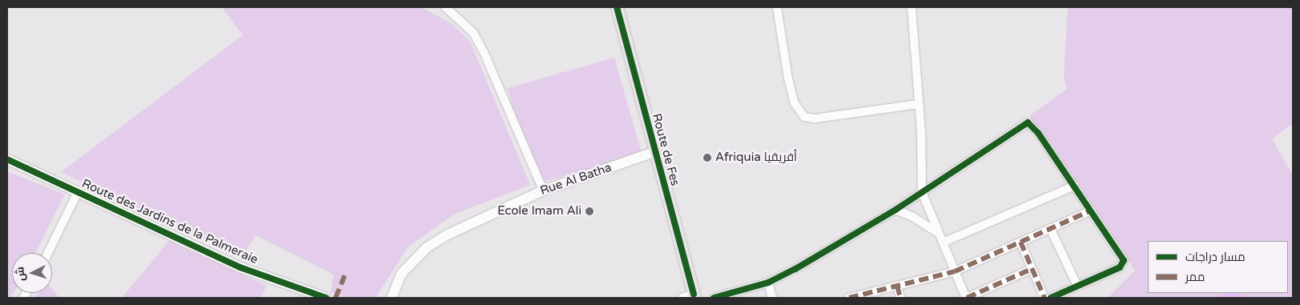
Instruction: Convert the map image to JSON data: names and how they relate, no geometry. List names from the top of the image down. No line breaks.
{"streets":{"main road":["Route de Fes"],"street":["Rue Al Batha","Route des Jardins de la Palmeraie"]},"crossings":[["Route de Fes","Rue Al Batha"]],"places":["Afriquia أفريقيا","Ecole Imam Ali"],"legend":["مسار دراجات","ممر"],"north":"left"}
